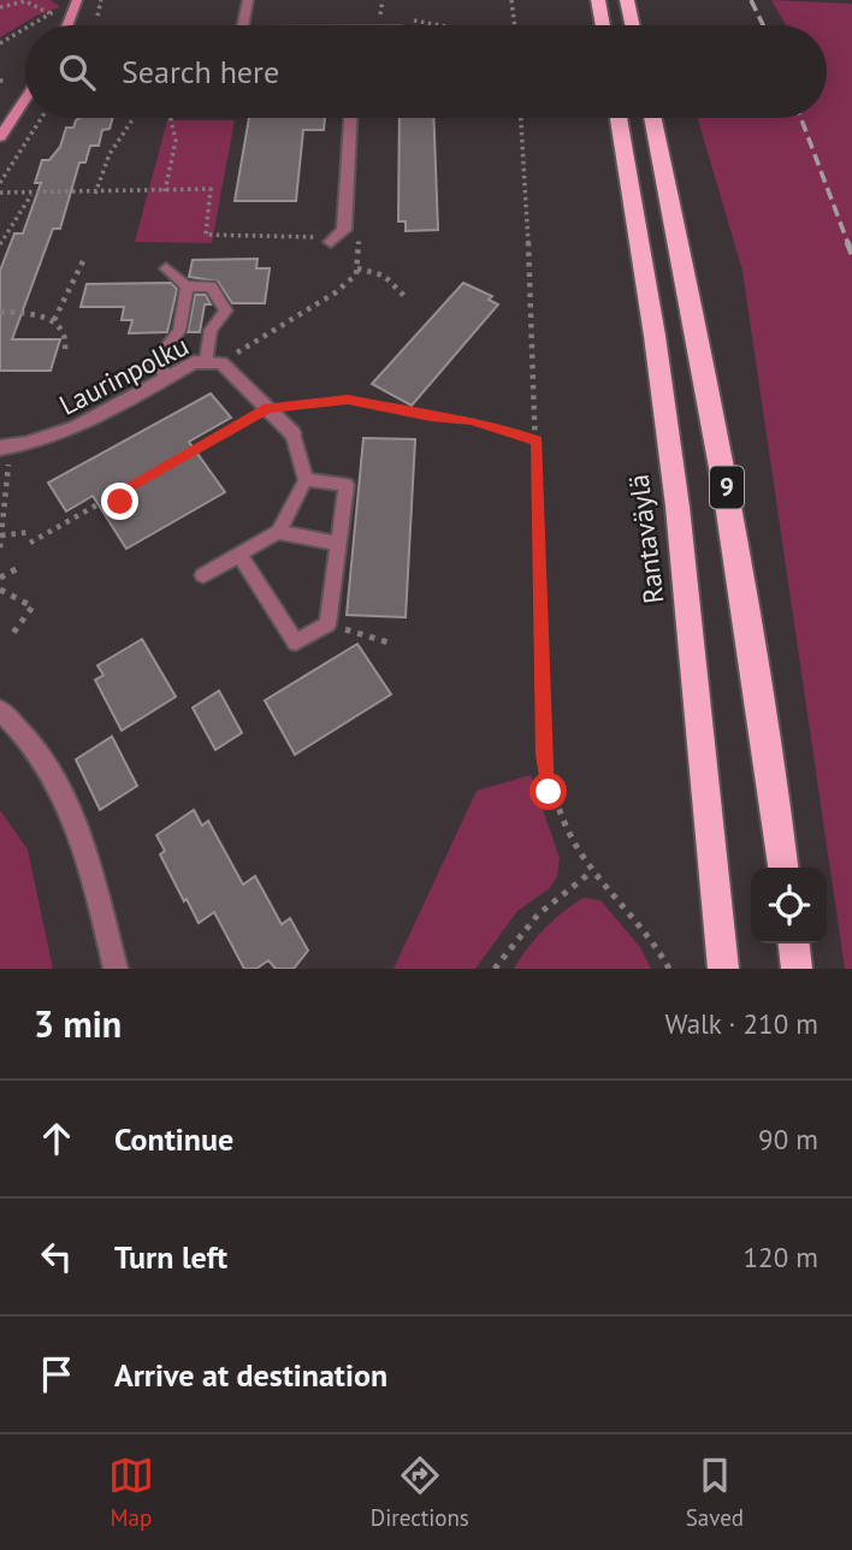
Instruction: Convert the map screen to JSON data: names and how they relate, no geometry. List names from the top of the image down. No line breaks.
{"streets":{"highway":["9","Rantaväylä"],"street":["Laurinpolku"]},"page":{"search":"Search here","heading":["3 min","Walk · 210 m"],"list":[["Continue","90 m"],["Turn left","120 m"],"Arrive at destination"],"nav":["Map","Directions","Saved"]}}
